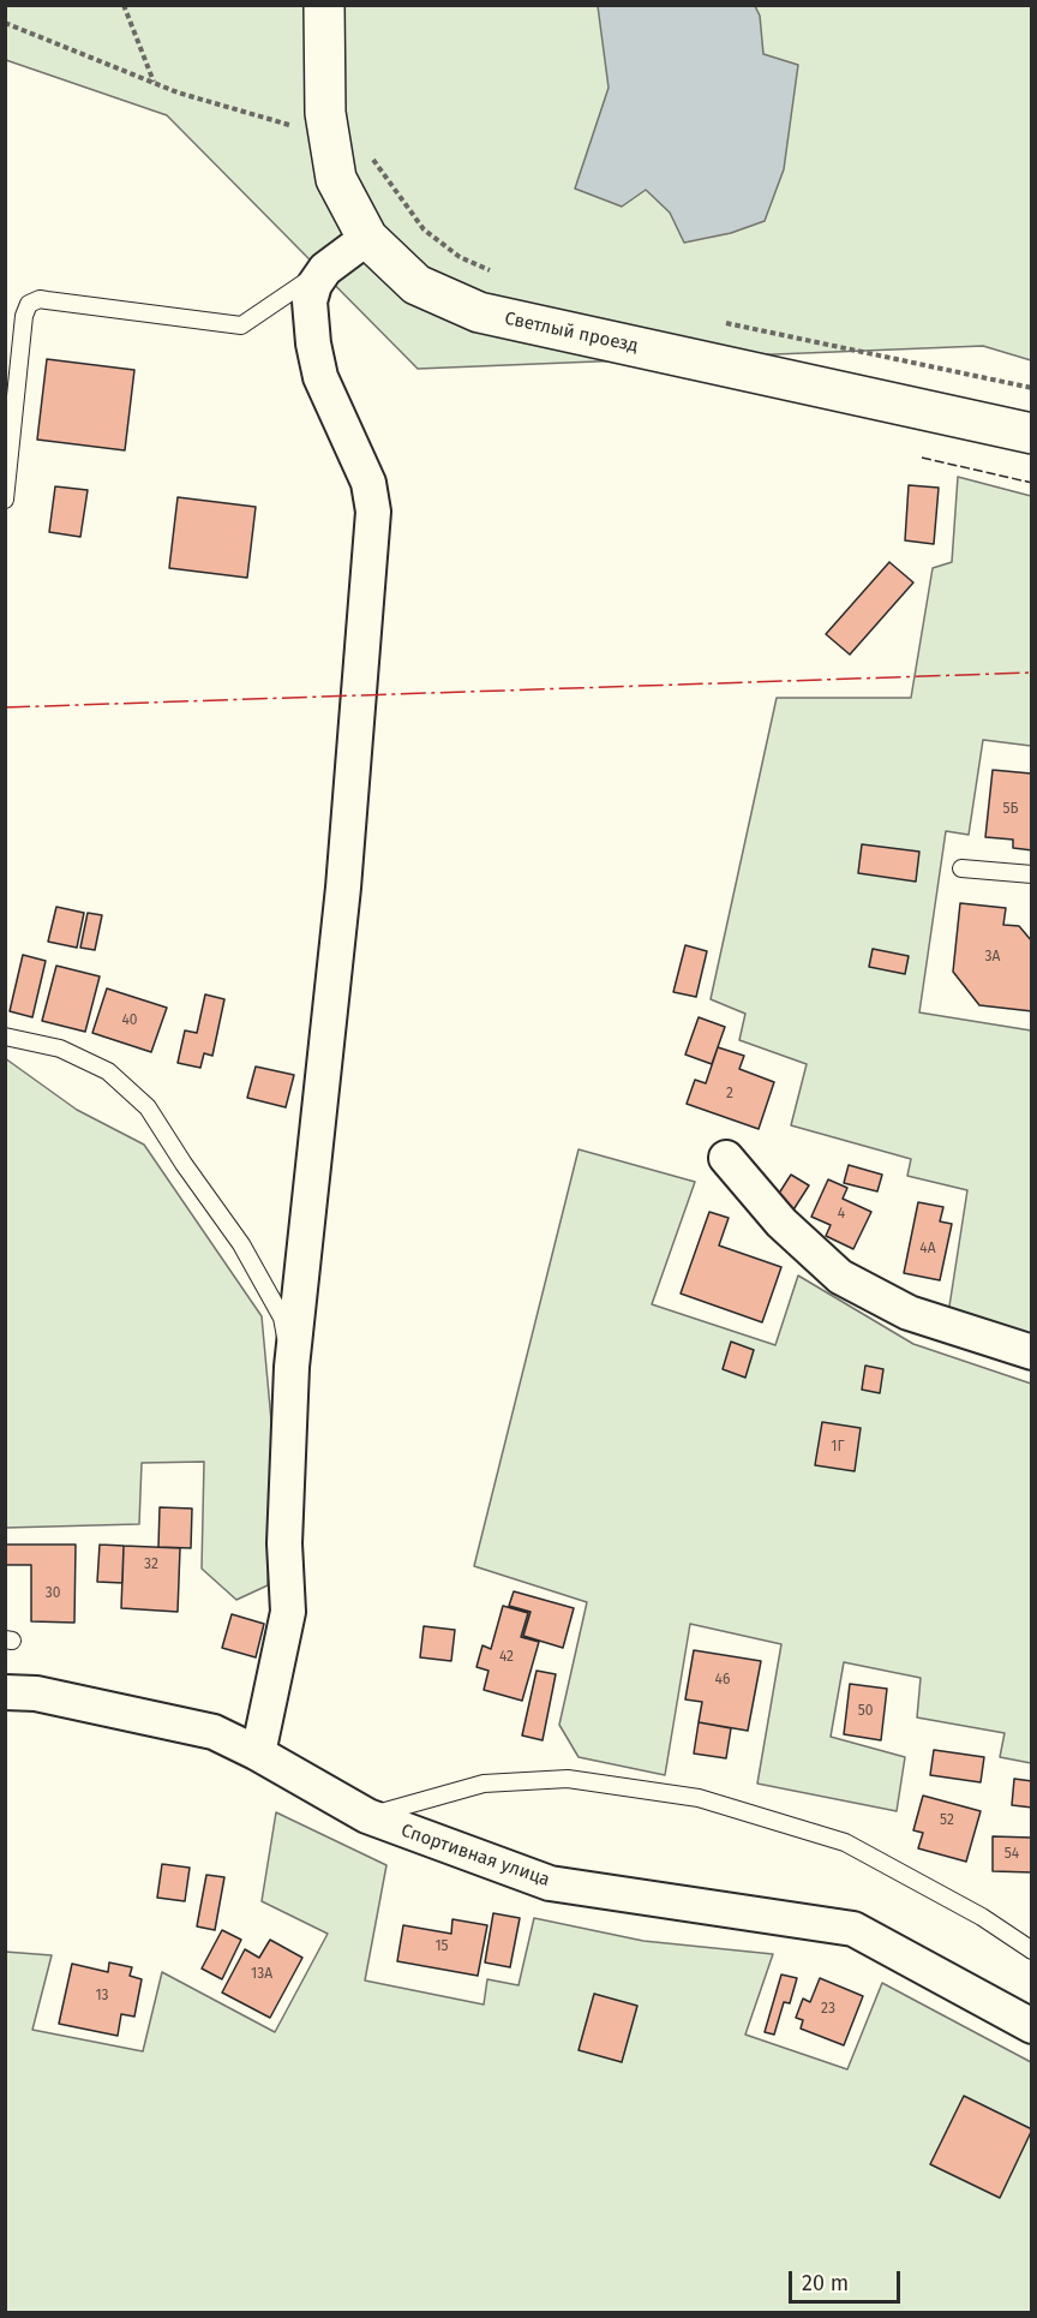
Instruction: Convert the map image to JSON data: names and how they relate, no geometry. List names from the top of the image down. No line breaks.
{"streets":{"street":["Светлый проезд","Спортивная улица"]},"house_numbers":["5Б","3А","40","2","4","4А","1Г","32","30","42","46","50","52","54","15","13А","13","23"],"scale_bar":"20 m"}
